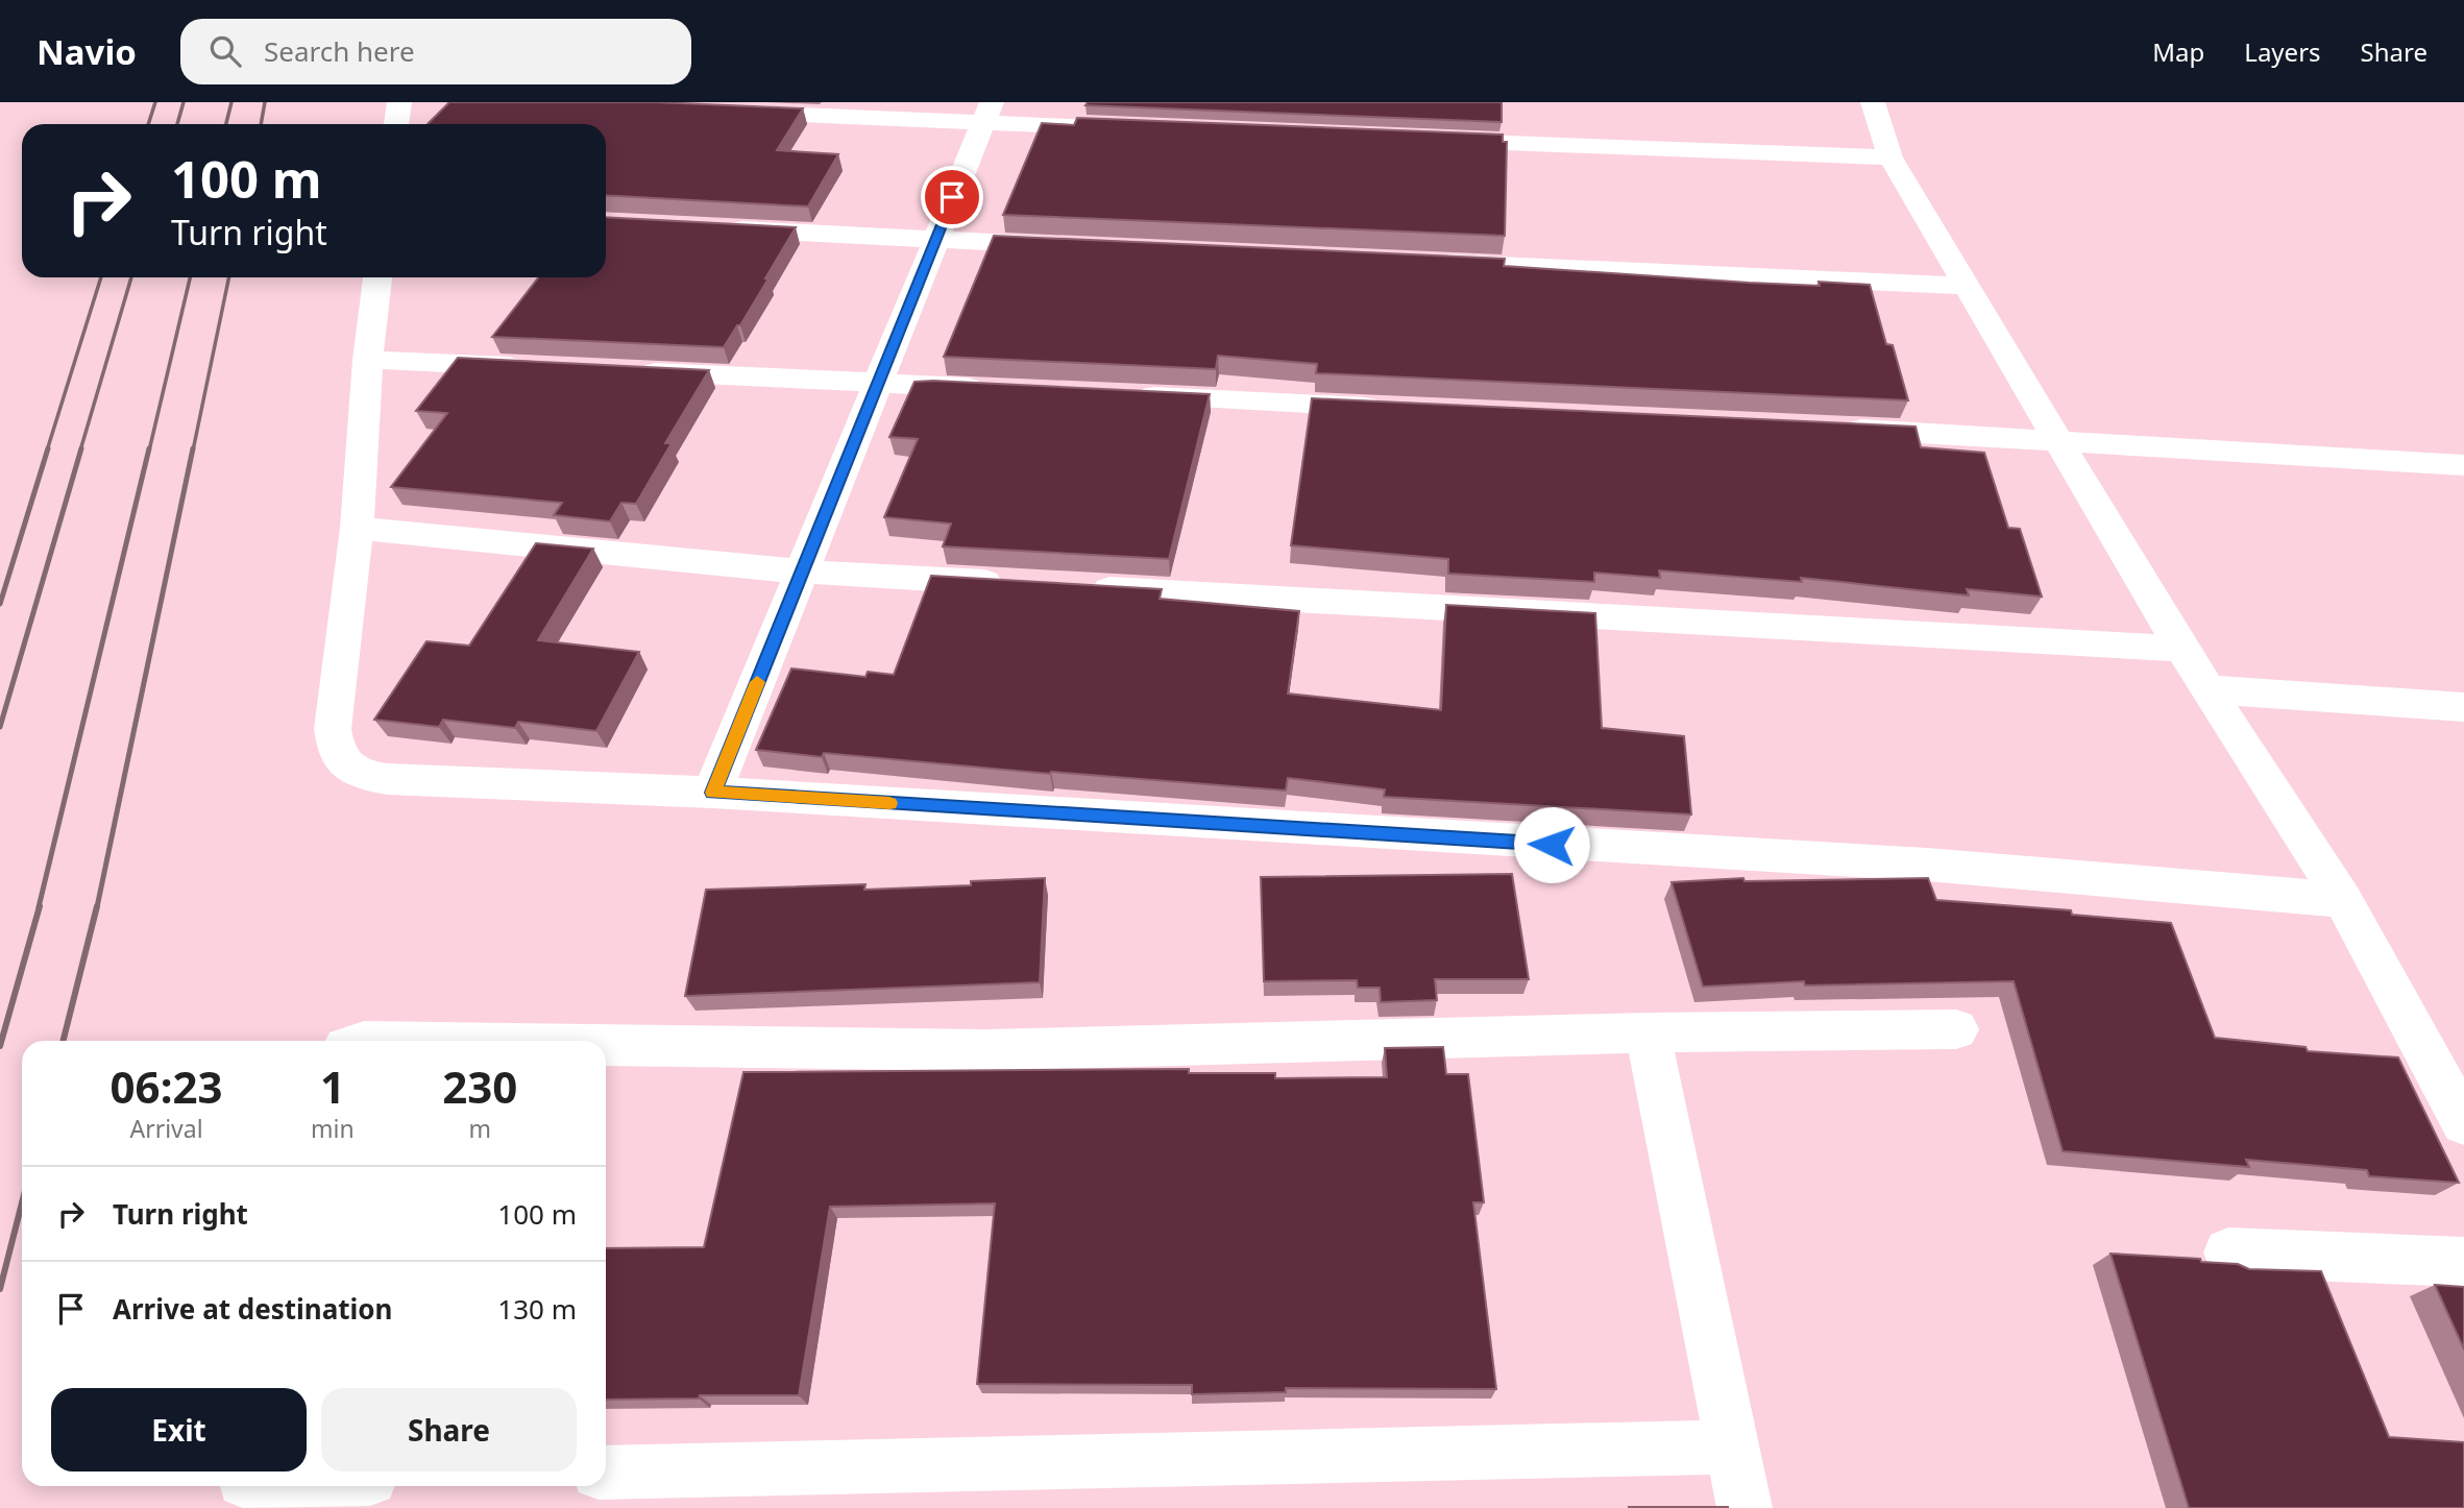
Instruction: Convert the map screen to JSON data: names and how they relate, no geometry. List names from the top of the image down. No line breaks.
{"page":{"header":"Navio","search":"Search here","nav":["Map","Layers","Share"],"turn":["100 m","Turn right"],"eta":["06:23","Arrival","1","min","230","m"],"list":[{"name":"Turn right","value":"100 m"},{"name":"Arrive at destination","value":"130 m"}],"buttons":["Exit","Share"]}}
